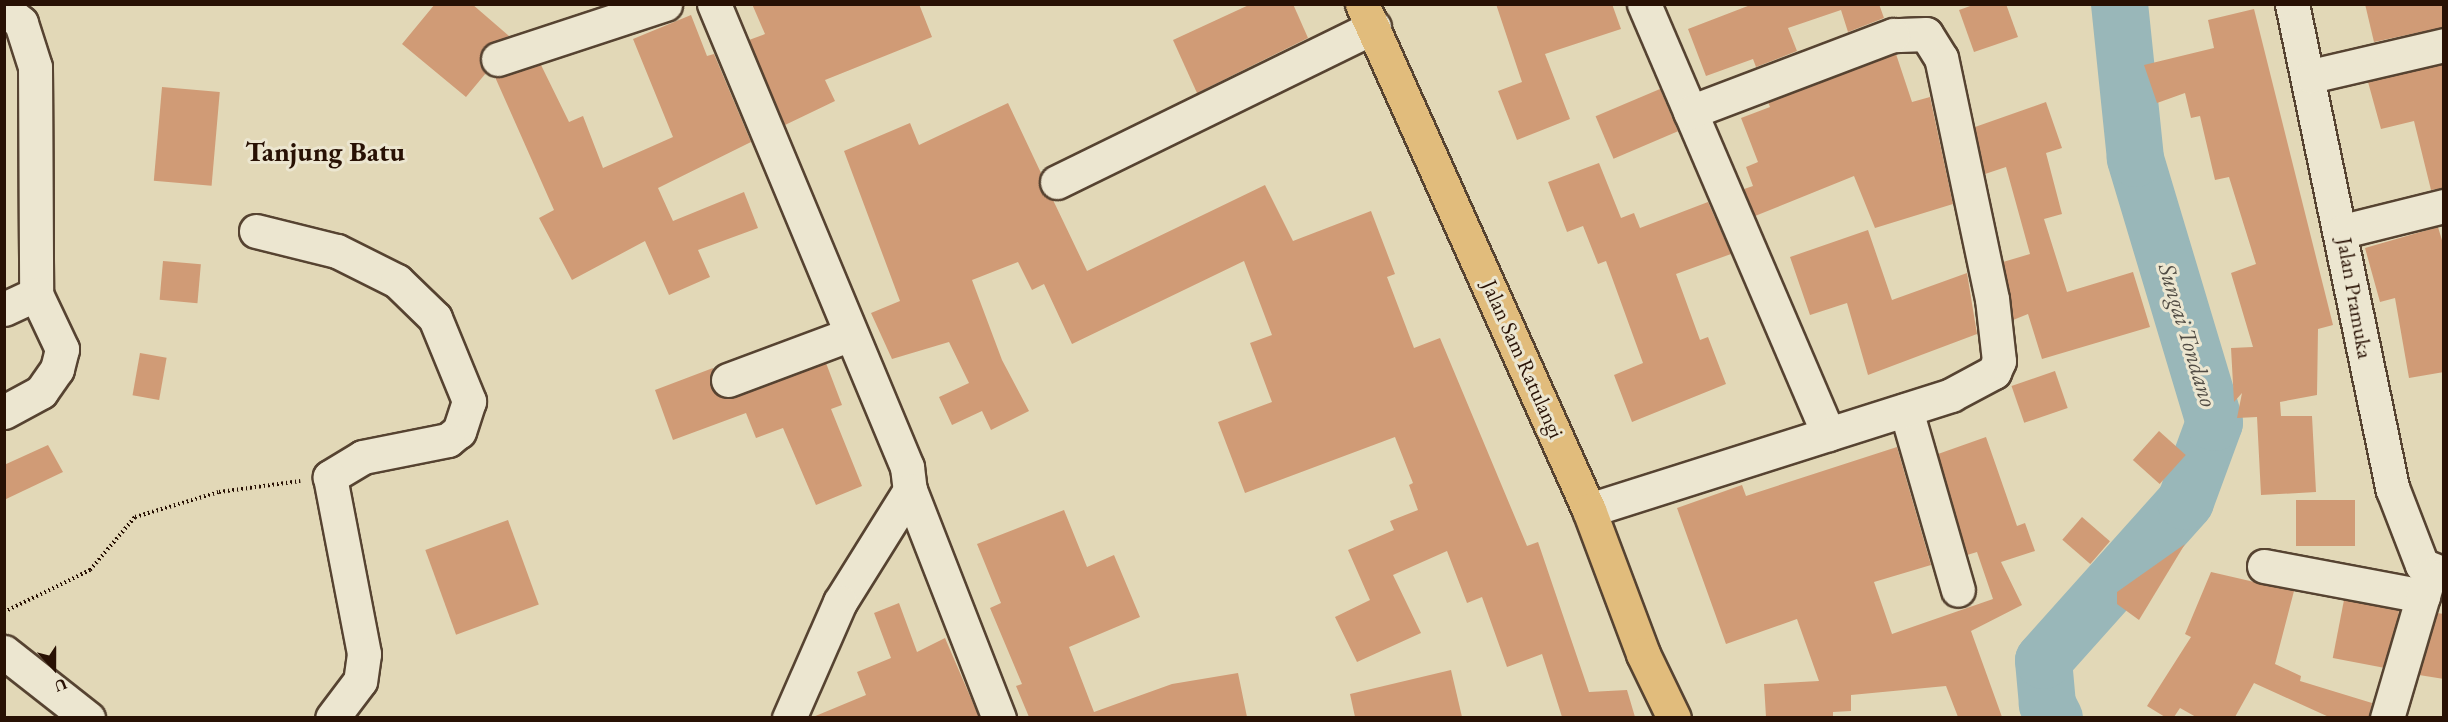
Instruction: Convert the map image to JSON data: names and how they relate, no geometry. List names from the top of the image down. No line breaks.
{"streets":{"main road":["Jalan Sam Ratulangi"],"street":["Jalan Pramuka"]},"districts":["Tanjung Batu"],"water":["Sungai Tondano"],"north":"bottom"}
